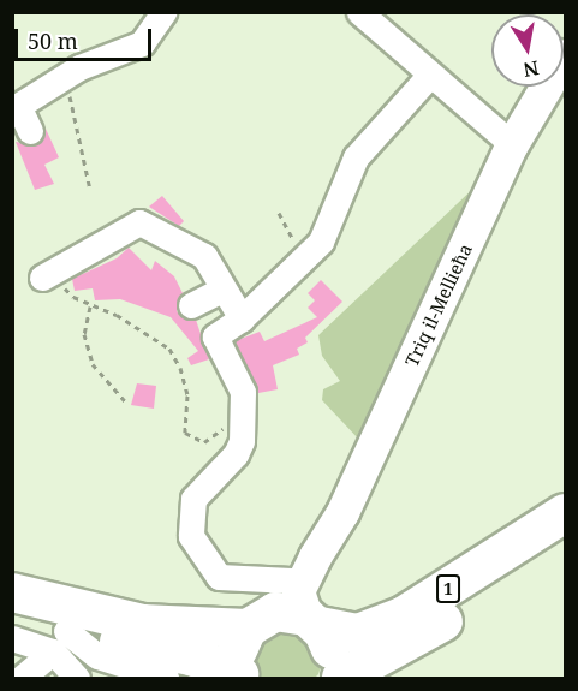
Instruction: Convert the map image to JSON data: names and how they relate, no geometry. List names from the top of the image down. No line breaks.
{"streets":{"highway":["1"],"main road":["Triq il-Mellieħa"]},"crossings":[["Triq il-Mellieħa","1"]],"scale_bar":"50 m","north":"bottom"}
